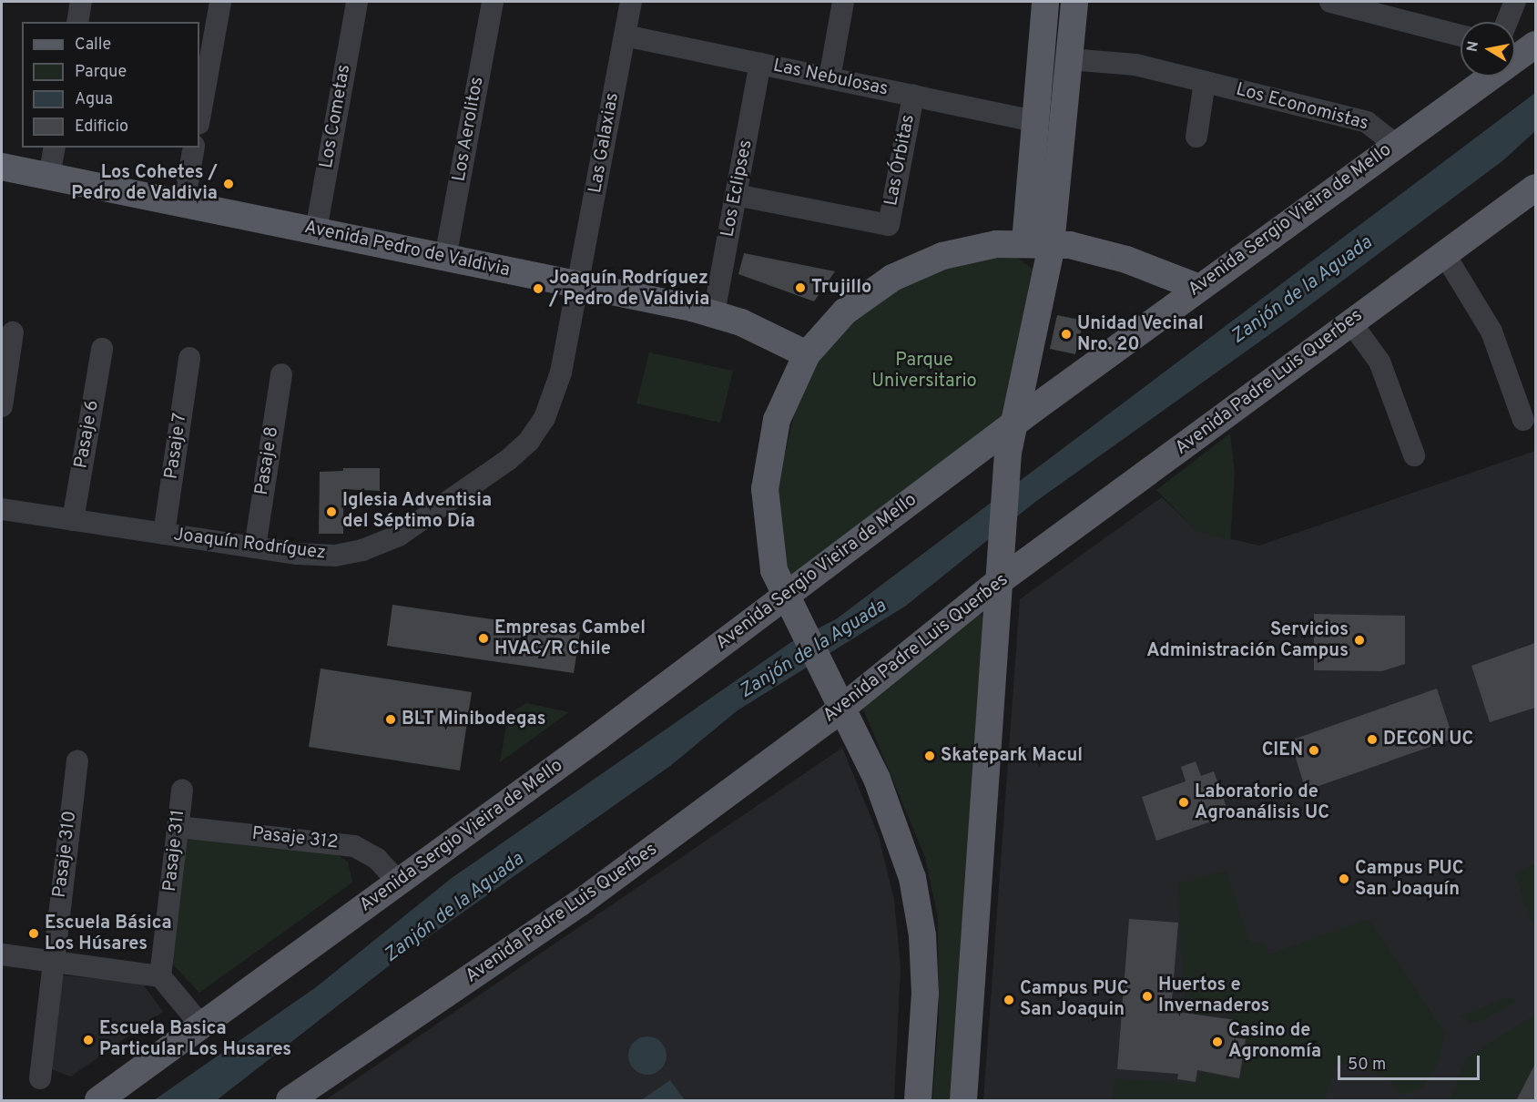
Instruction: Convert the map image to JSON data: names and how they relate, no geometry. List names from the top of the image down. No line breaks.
{"streets":{"main road":["Avenida Sergio Vieira de Mello","Avenida Pedro de Valdivia","Avenida Padre Luis Querbes"],"street":["Las Nebulosas","Los Economistas","Los Cometas","Los Aerolitos","Las Galaxias","Las Órbitas","Los Eclipses","Pasaje 6","Pasaje 7","Pasaje 8","Joaquín Rodríguez","Pasaje 312","Pasaje 311","Pasaje 310"]},"crossings":[["Las Nebulosas","Las Galaxias"],["Las Nebulosas","Las Órbitas"],["Las Nebulosas","Los Eclipses"],["Los Economistas","Avenida Sergio Vieira de Mello"],["Los Cometas","Avenida Pedro de Valdivia"],["Los Aerolitos","Avenida Pedro de Valdivia"],["Las Galaxias","Avenida Pedro de Valdivia"],["Las Galaxias","Joaquín Rodríguez"],["Las Órbitas","Los Eclipses"],["Los Eclipses","Avenida Pedro de Valdivia"],["Avenida Sergio Vieira de Mello","Pasaje 312"],["Avenida Pedro de Valdivia","Joaquín Rodríguez"],["Pasaje 6","Joaquín Rodríguez"],["Pasaje 7","Joaquín Rodríguez"],["Pasaje 8","Joaquín Rodríguez"],["Pasaje 312","Pasaje 311"]],"water":["Zanjón de la Aguada"],"parks":["Parque Universitario"],"places":["Los Cohetes / Pedro de Valdivia","Trujillo","Joaquín Rodríguez / Pedro de Valdivia","Unidad Vecinal Nro. 20","Iglesia Adventisia del Séptimo Día","Empresas Cambel HVAC/R Chile","Servicios Administración Campus","BLT Minibodegas","DECON UC","CIEN","Skatepark Macul","Laboratorio de Agroanálisis UC","Campus PUC San Joaquín","Escuela Básica Los Húsares","Huertos e Invernaderos","Campus PUC San Joaquin","Escuela Basica Particular Los Husares","Casino de Agronomía"],"legend":["Calle","Parque","Agua","Edificio"],"scale_bar":"50 m","north":"left"}
